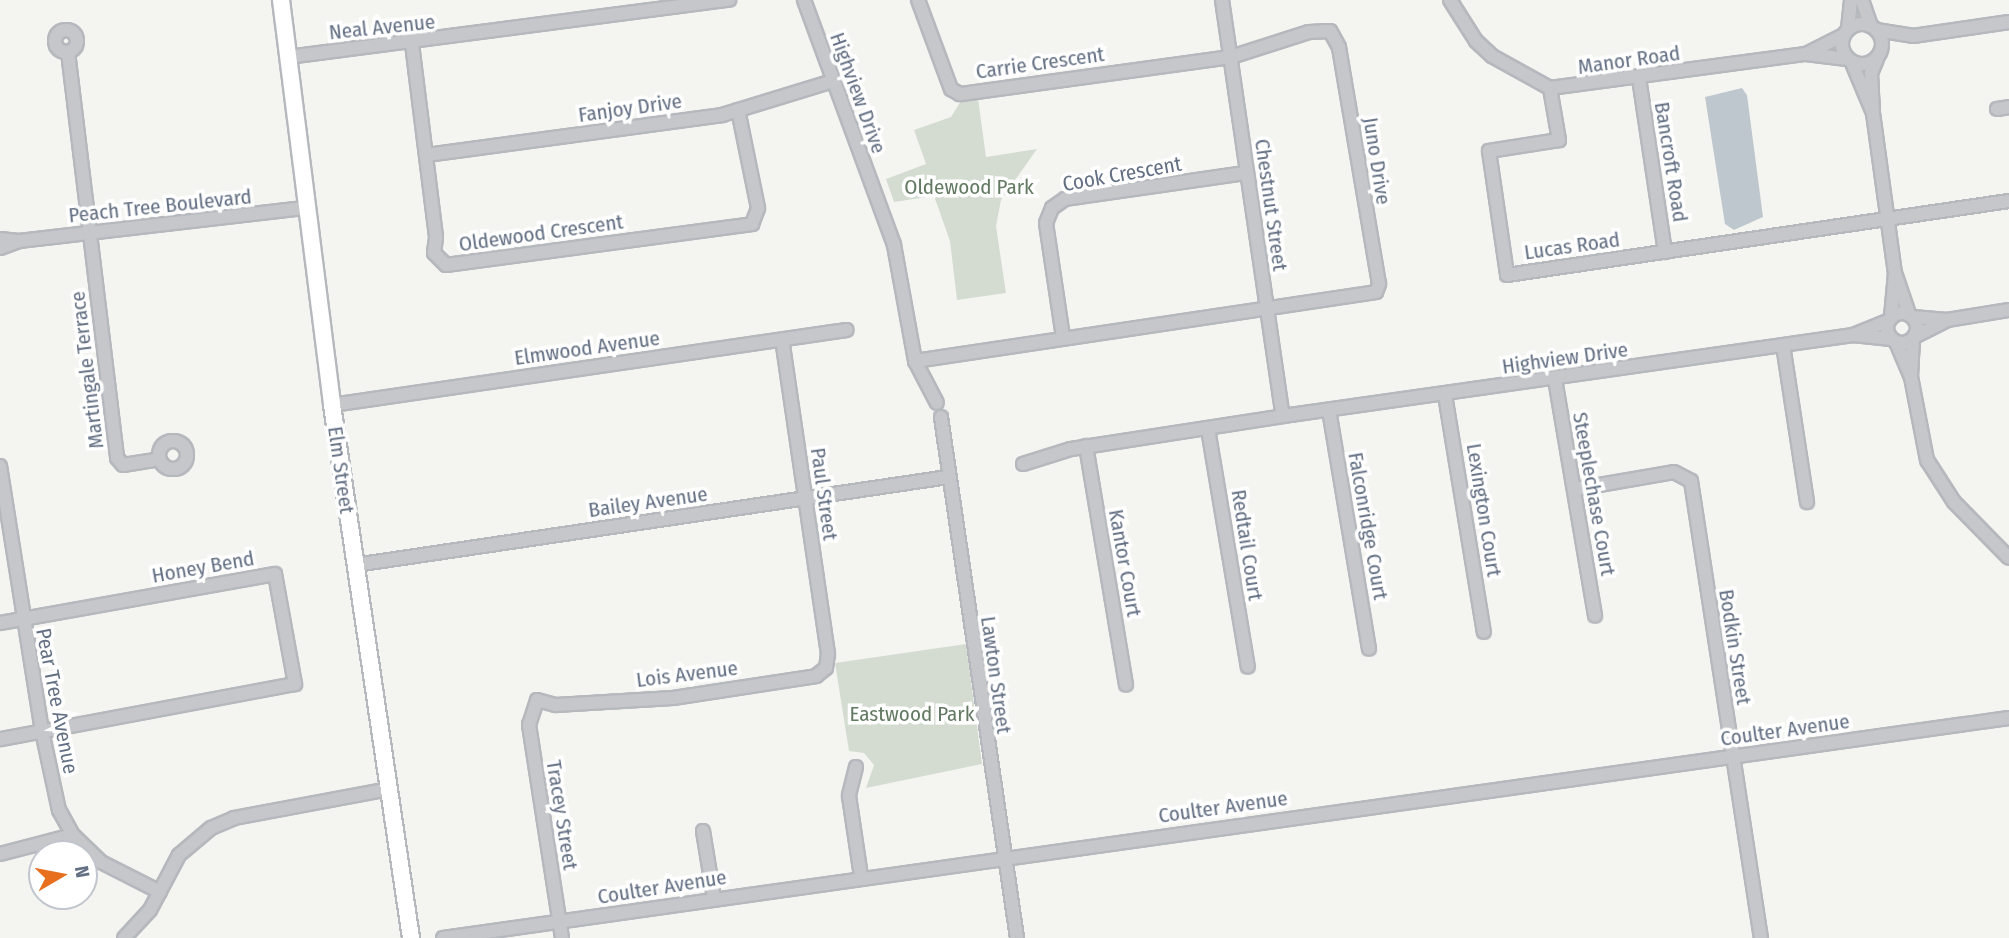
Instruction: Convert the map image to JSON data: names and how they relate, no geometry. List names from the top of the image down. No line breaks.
{"streets":{"main road":["Elm Street"],"street":["Neal Avenue","Manor Road","Carrie Crescent","Highview Drive","Fanjoy Drive","Juno Drive","Bancroft Road","Cook Crescent","Chestnut Street","Peach Tree Boulevard","Oldewood Crescent","Lucas Road","Elmwood Avenue","Martingale Terrace","Paul Street","Steeplechase Court","Bailey Avenue","Lexington Court","Falconridge Court","Redtail Court","Kantor Court","Honey Bend","Bodkin Street","Lois Avenue","Lawton Street","Pear Tree Avenue","Coulter Avenue","Tracey Street"]},"crossings":[["Neal Avenue","Oldewood Crescent"],["Neal Avenue","Elm Street"],["Manor Road","Bancroft Road"],["Manor Road","Lucas Road"],["Carrie Crescent","Juno Drive"],["Carrie Crescent","Chestnut Street"],["Highview Drive","Fanjoy Drive"],["Highview Drive","Chestnut Street"],["Highview Drive","Steeplechase Court"],["Highview Drive","Lexington Court"],["Highview Drive","Falconridge Court"],["Fanjoy Drive","Oldewood Crescent"],["Juno Drive","Chestnut Street"],["Bancroft Road","Lucas Road"],["Cook Crescent","Chestnut Street"],["Peach Tree Boulevard","Martingale Terrace"],["Peach Tree Boulevard","Elm Street"],["Elmwood Avenue","Elm Street"],["Elmwood Avenue","Paul Street"],["Elm Street","Bailey Avenue"],["Paul Street","Bailey Avenue"],["Paul Street","Lois Avenue"],["Steeplechase Court","Bodkin Street"],["Bailey Avenue","Lawton Street"],["Honey Bend","Pear Tree Avenue"],["Bodkin Street","Coulter Avenue"],["Lois Avenue","Tracey Street"],["Lawton Street","Coulter Avenue"],["Coulter Avenue","Tracey Street"]],"parks":["Oldewood Park","Eastwood Park"],"north":"right"}
